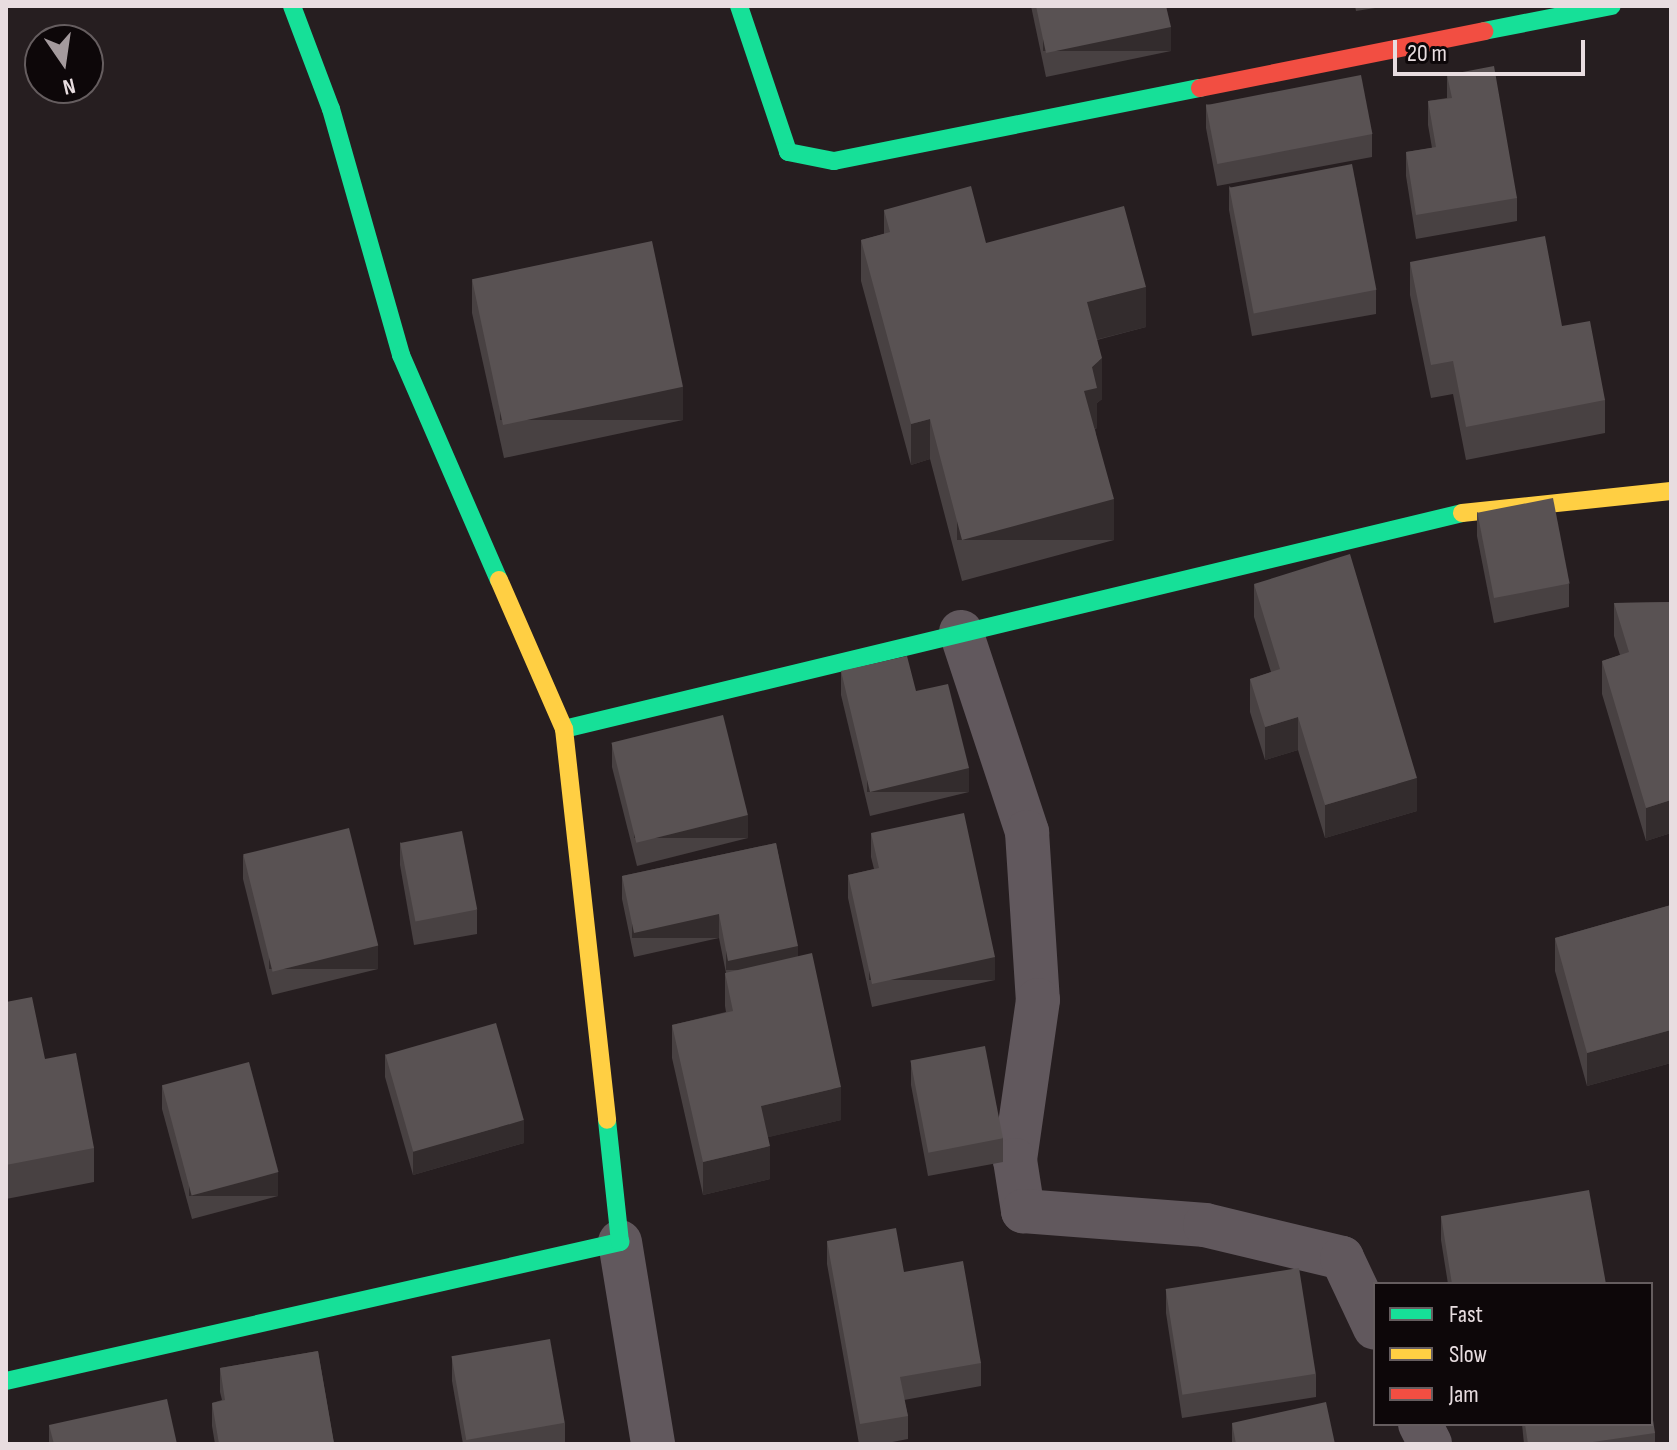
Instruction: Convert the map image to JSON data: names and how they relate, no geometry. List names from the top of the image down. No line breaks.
{"legend":["Fast","Slow","Jam"],"scale_bar":"20 m","north":"bottom"}
